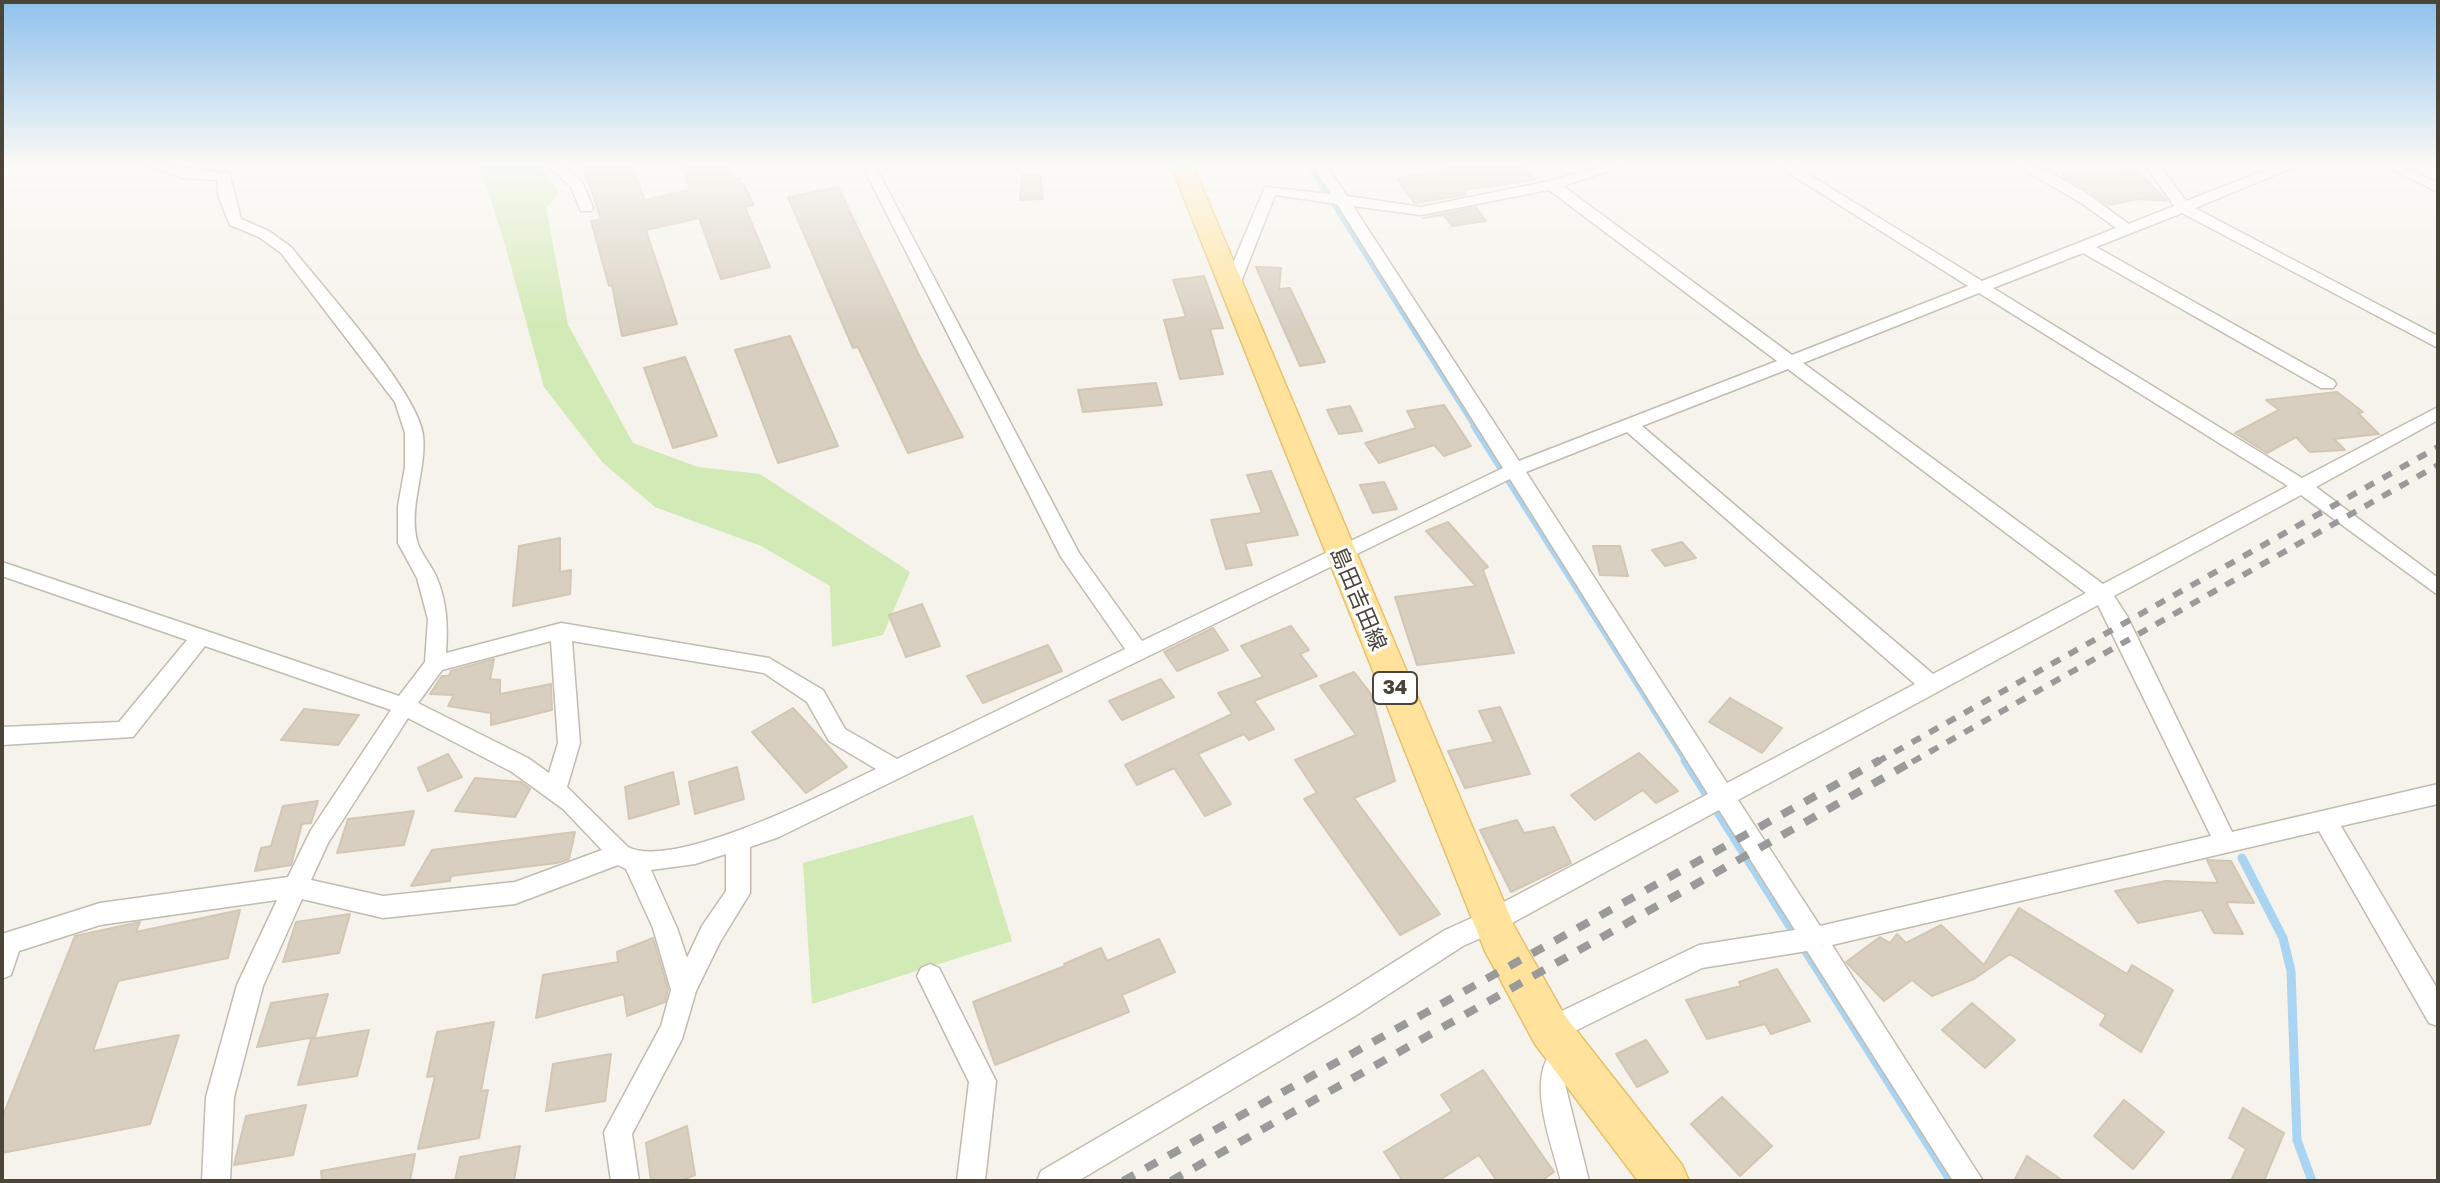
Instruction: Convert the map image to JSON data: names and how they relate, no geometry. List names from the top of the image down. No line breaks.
{"streets":{"main road":["島田吉田線","34"]}}
